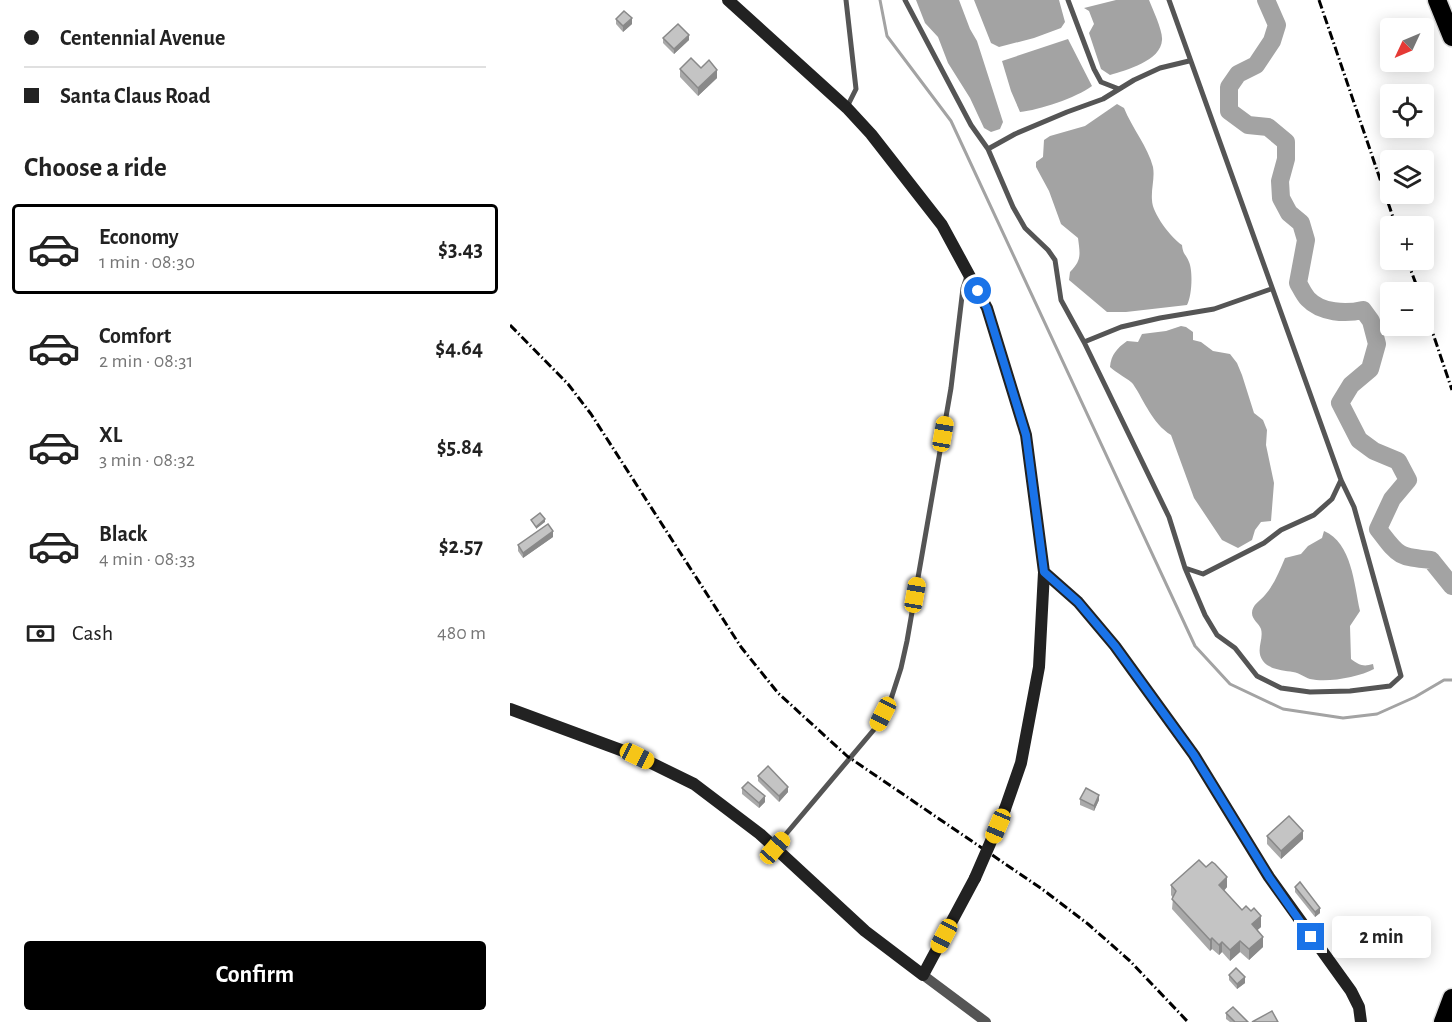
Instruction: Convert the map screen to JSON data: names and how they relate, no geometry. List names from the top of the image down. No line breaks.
{"north":"bottom left","page":{"banner":["Centennial Avenue","Santa Claus Road"],"map_buttons":["+","−"],"heading":"Choose a ride","list":[{"name":"Economy","note":"1 min · 08:30","value":"$3.43"},{"name":"Comfort","note":"2 min · 08:31","value":"$4.64"},{"name":"XL","note":"3 min · 08:32","value":"$5.84"},{"name":"Black","note":"4 min · 08:33","value":"$2.57"}],"pay":["Cash","480 m"],"bubble":"2 min","buttons":"Confirm"}}
